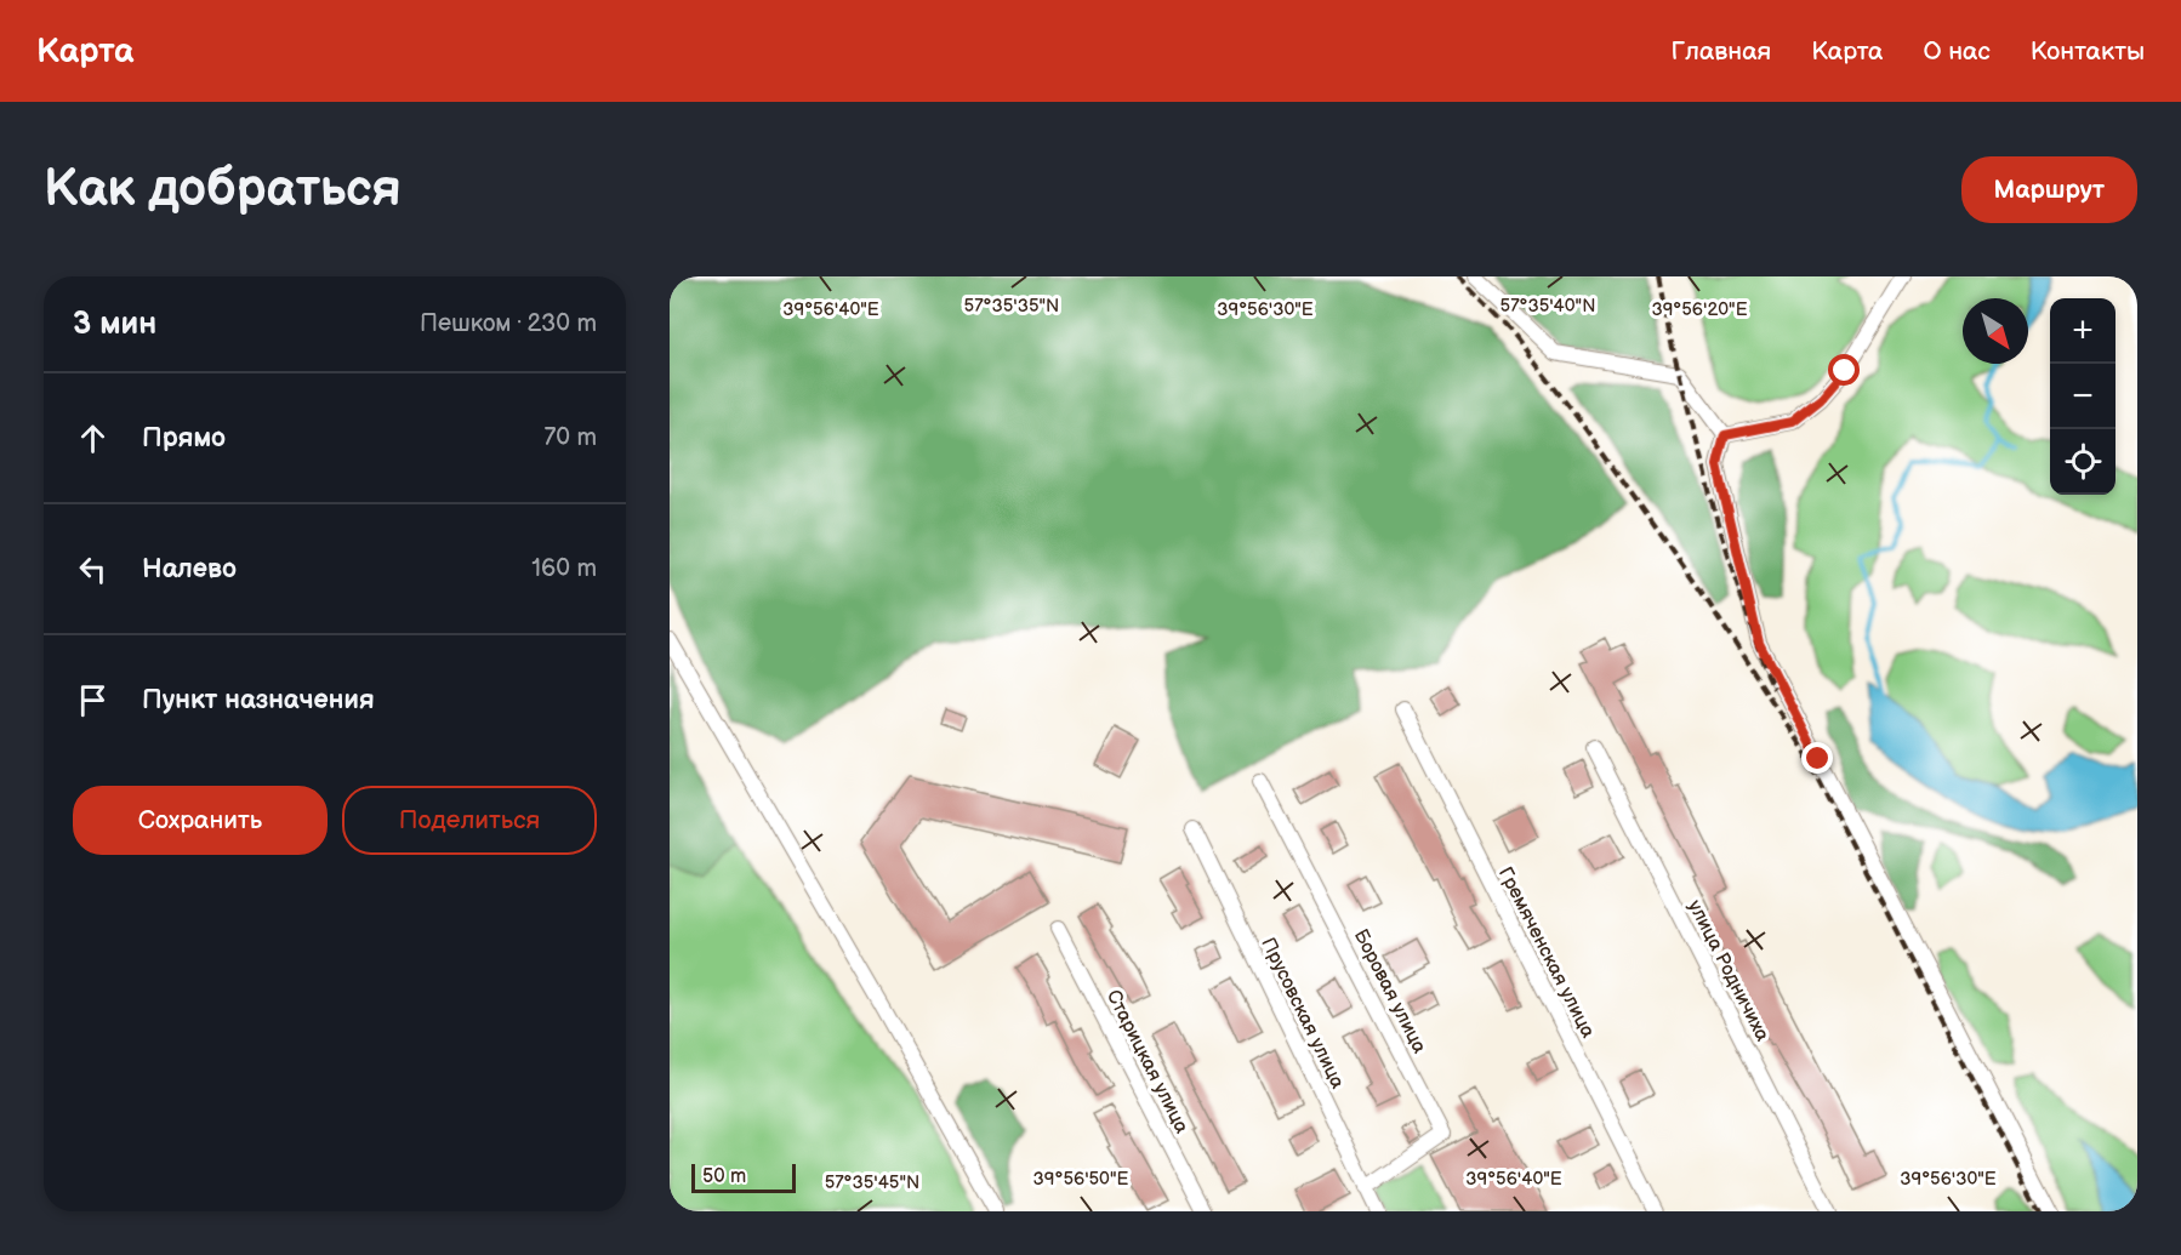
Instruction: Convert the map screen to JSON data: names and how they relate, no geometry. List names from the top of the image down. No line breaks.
{"streets":{"street":["Гремяченская улица","улица Родничиха","Боровая улица","Прусовская улица","Старицкая улица"]},"crossings":[["Боровая улица","Прусовская улица"]],"scale_bar":"50 m","north":"bottom right","page":{"header":"Карта","nav":["Главная","Карта","О нас","Контакты"],"buttons":["Маршрут",["Сохранить","Поделиться"]],"title":"Как добраться","heading":["3 мин","Пешком · 230 m"],"map_buttons":["+","−"],"list":[["Прямо","70 m"],["Налево","160 m"],"Пункт назначения"],"scale":"50 m"},"coordinates":["57°35'35\"N","57°35'40\"N","39°56'20\"E","39°56'40\"E","39°56'30\"E","39°56'50\"E","57°35'45\"N"]}
